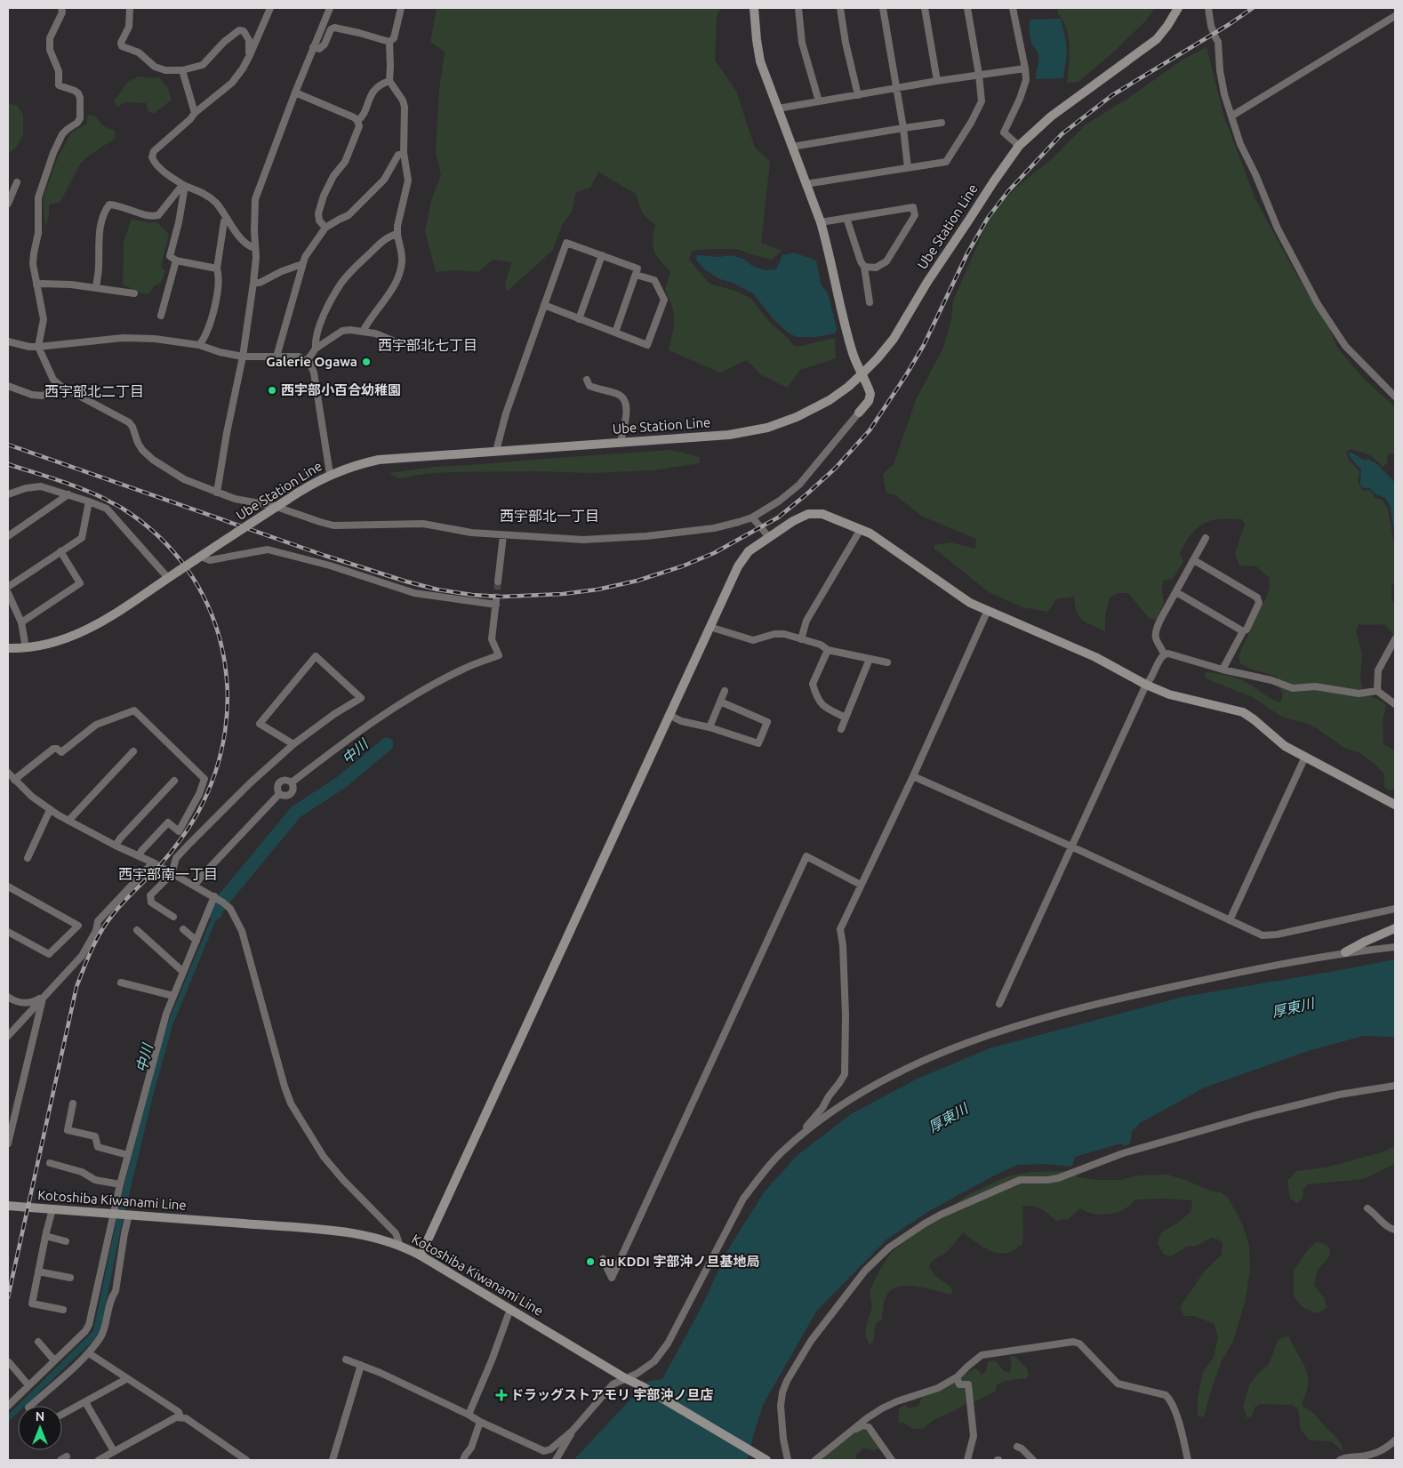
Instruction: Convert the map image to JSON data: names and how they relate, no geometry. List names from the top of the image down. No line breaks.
{"streets":{"main road":["Ube Station Line","Kotoshiba Kiwanami Line"]},"districts":["西宇部北七丁目","西宇部北二丁目","西宇部北一丁目","西宇部南一丁目"],"water":["中川","厚東川"],"places":{"other":["Galerie Ogawa","西宇部小百合幼稚園","au KDDI 宇部沖ノ旦基地局"],"health":["ドラッグストアモリ 宇部沖ノ旦店"]},"north":"top"}
